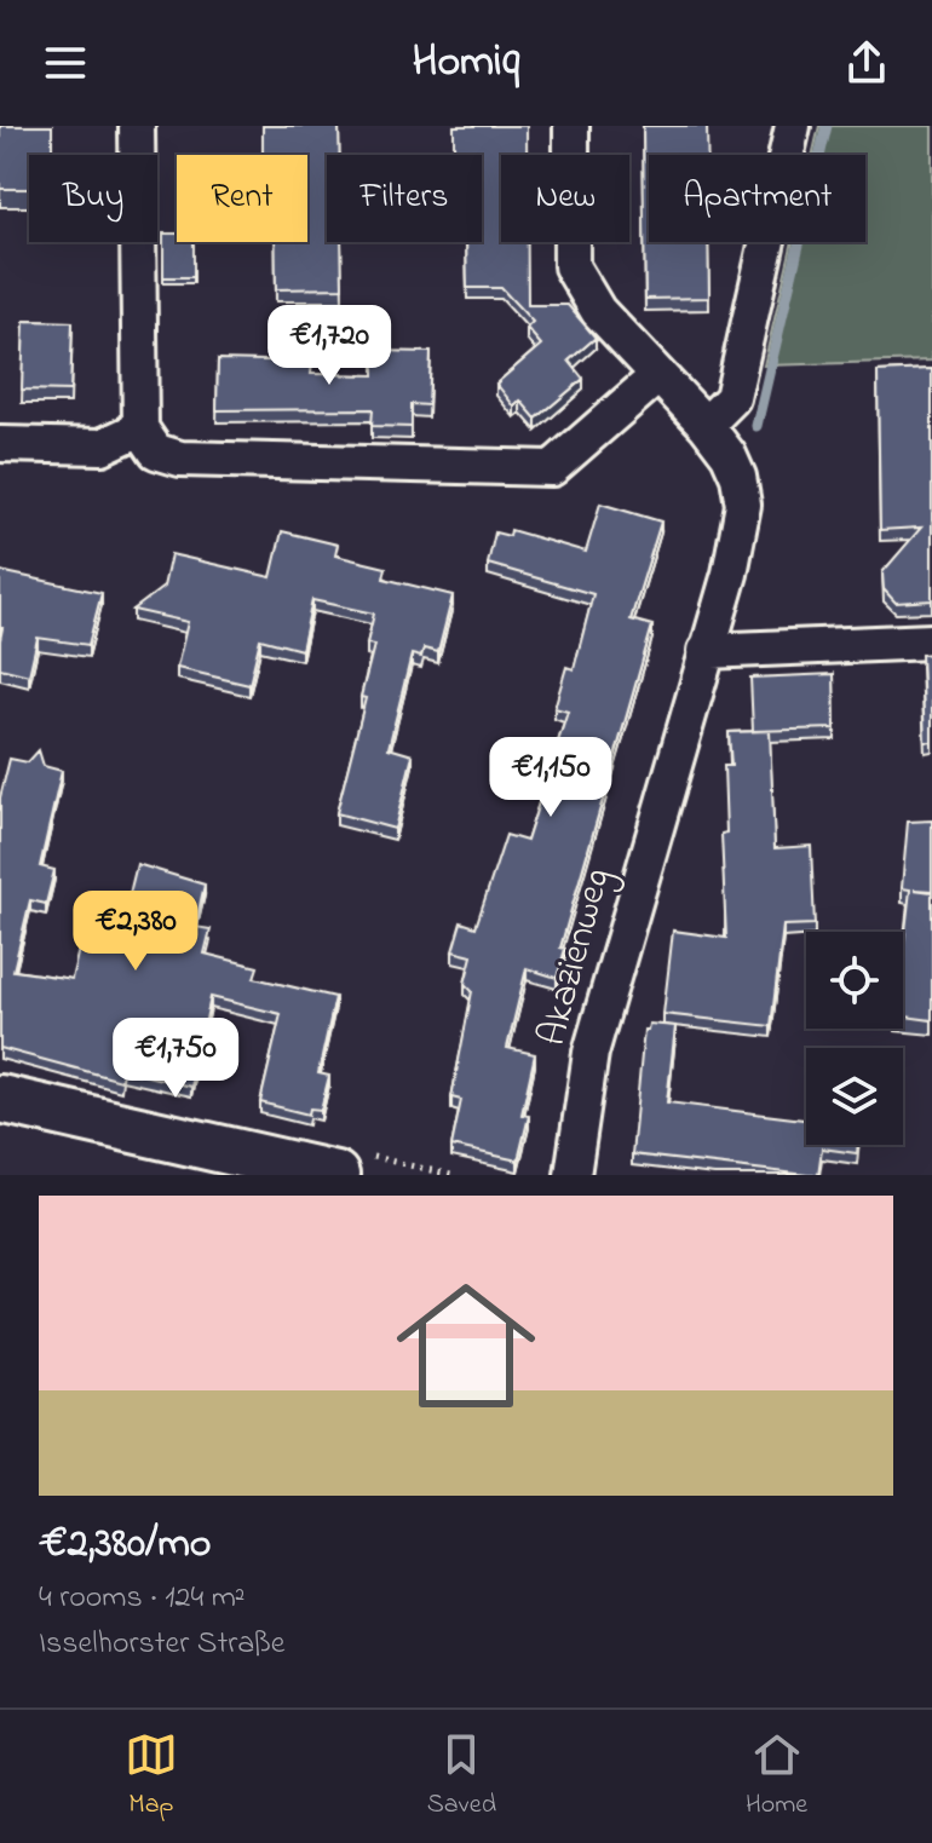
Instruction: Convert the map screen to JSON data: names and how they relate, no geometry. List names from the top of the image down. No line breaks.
{"streets":{"street":["Akazienweg"]},"page":{"header":"Homiq","chip":["Buy","Rent","Filters","New","Apartment"],"price":["€1,720","€1,150","€2,380","€1,750"],"list":[{"name":"€2,380/mo","note":"4 rooms · 124 m² · Isselhorster Straße"}],"tabs":["Map","Saved","Home"]}}
